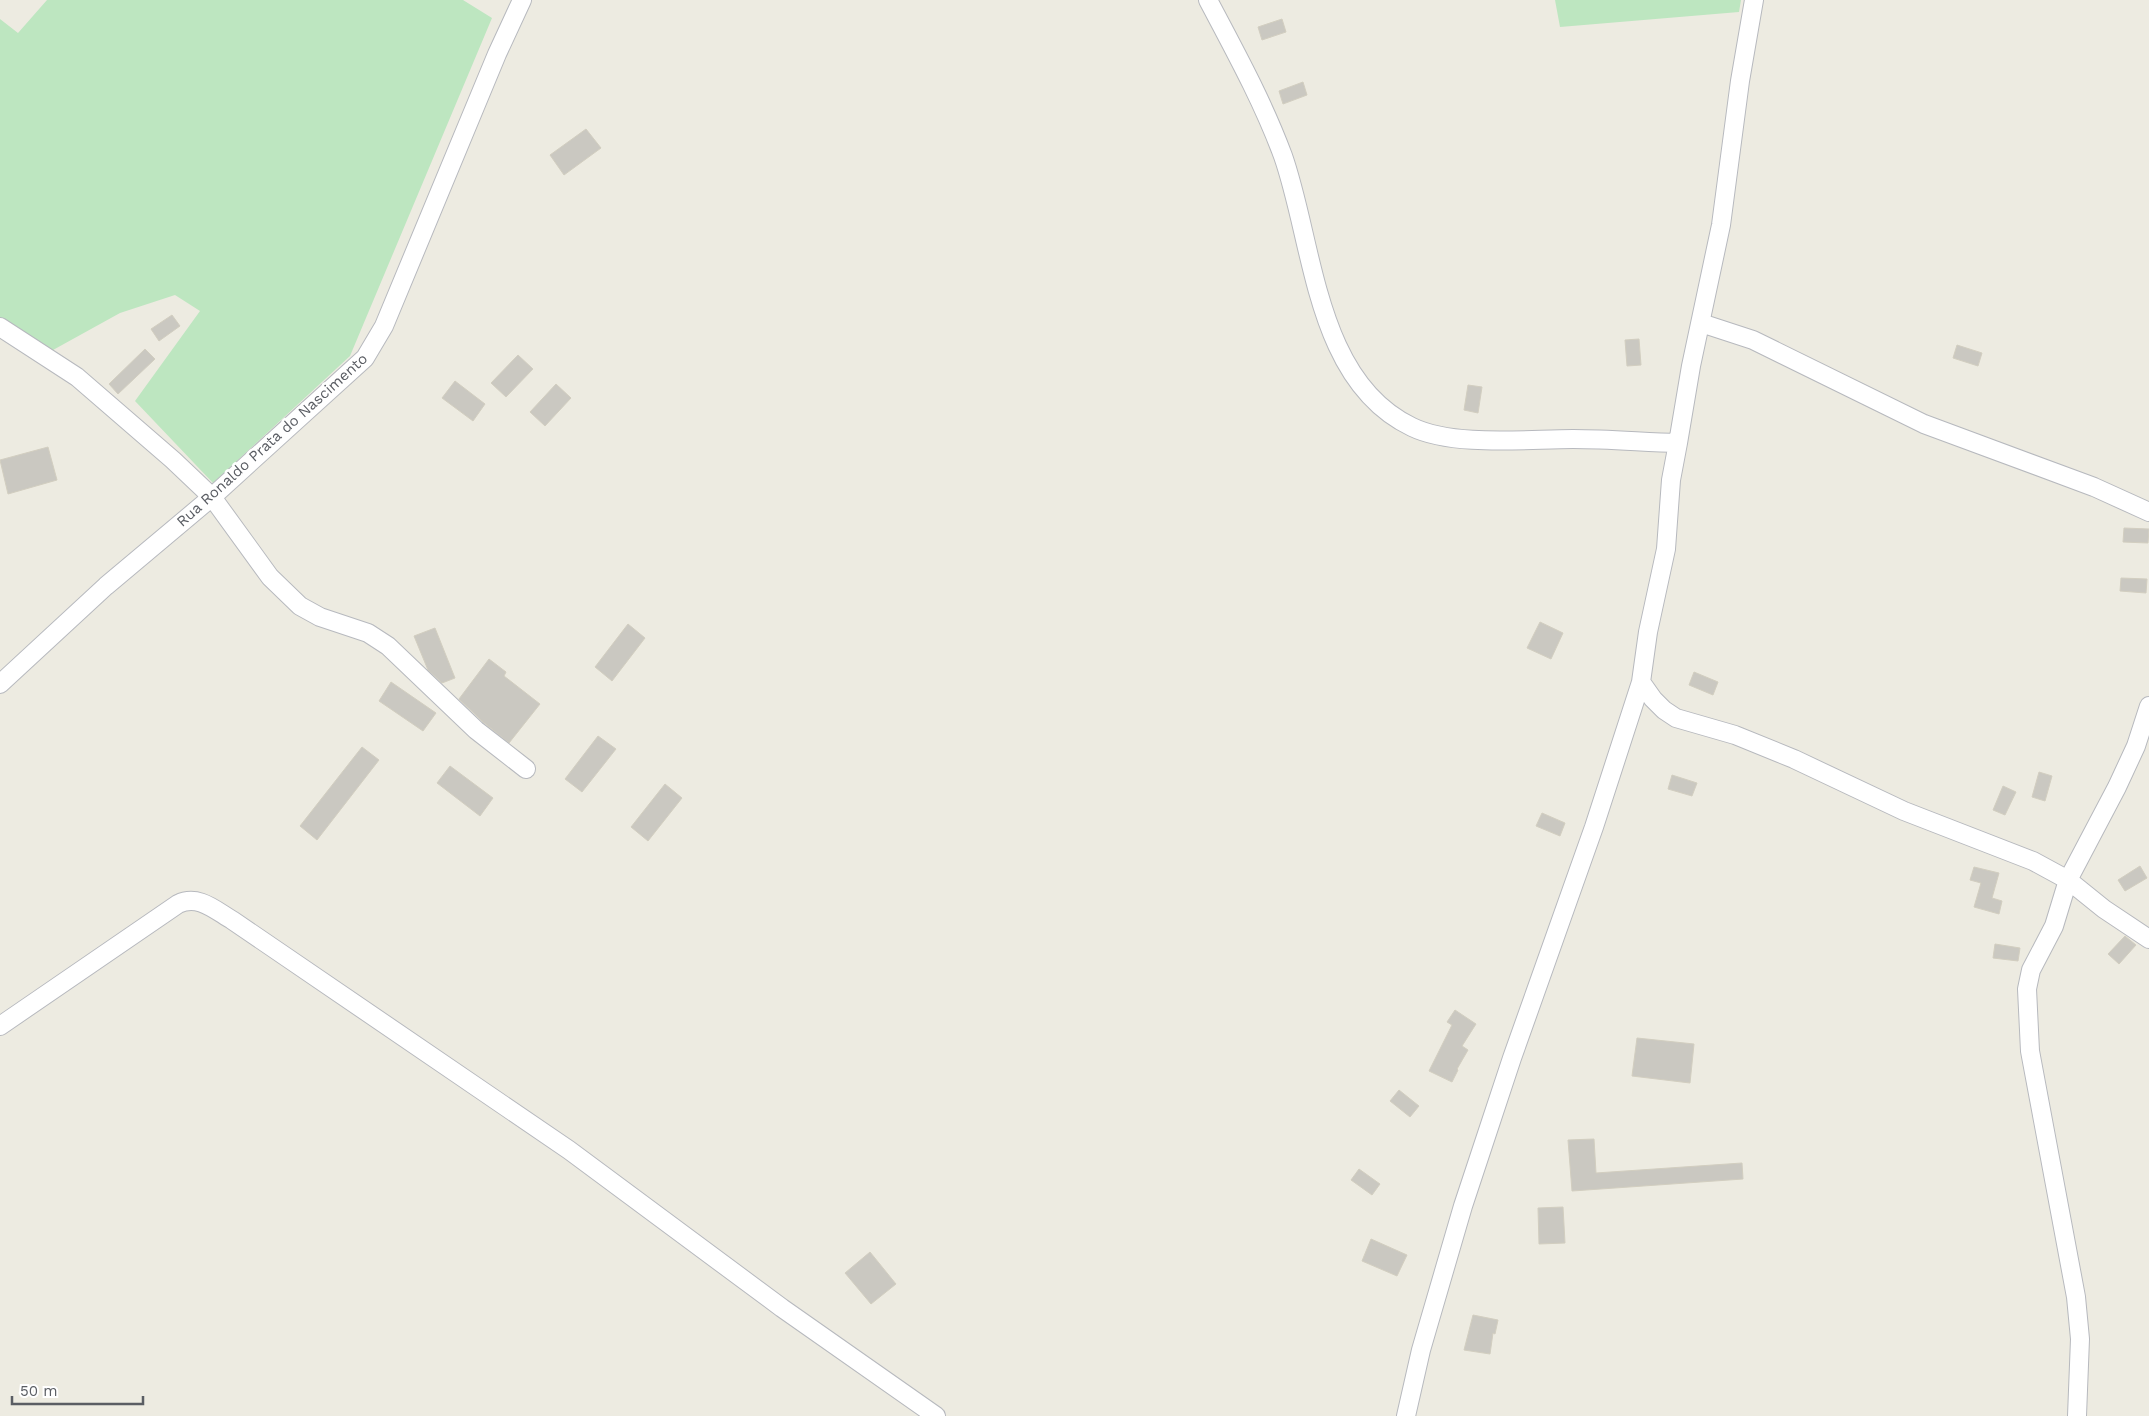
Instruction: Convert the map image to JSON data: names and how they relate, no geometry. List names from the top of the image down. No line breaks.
{"streets":{"street":["Rua Ronaldo Prata do Nascimento"]},"scale_bar":"50 m"}
